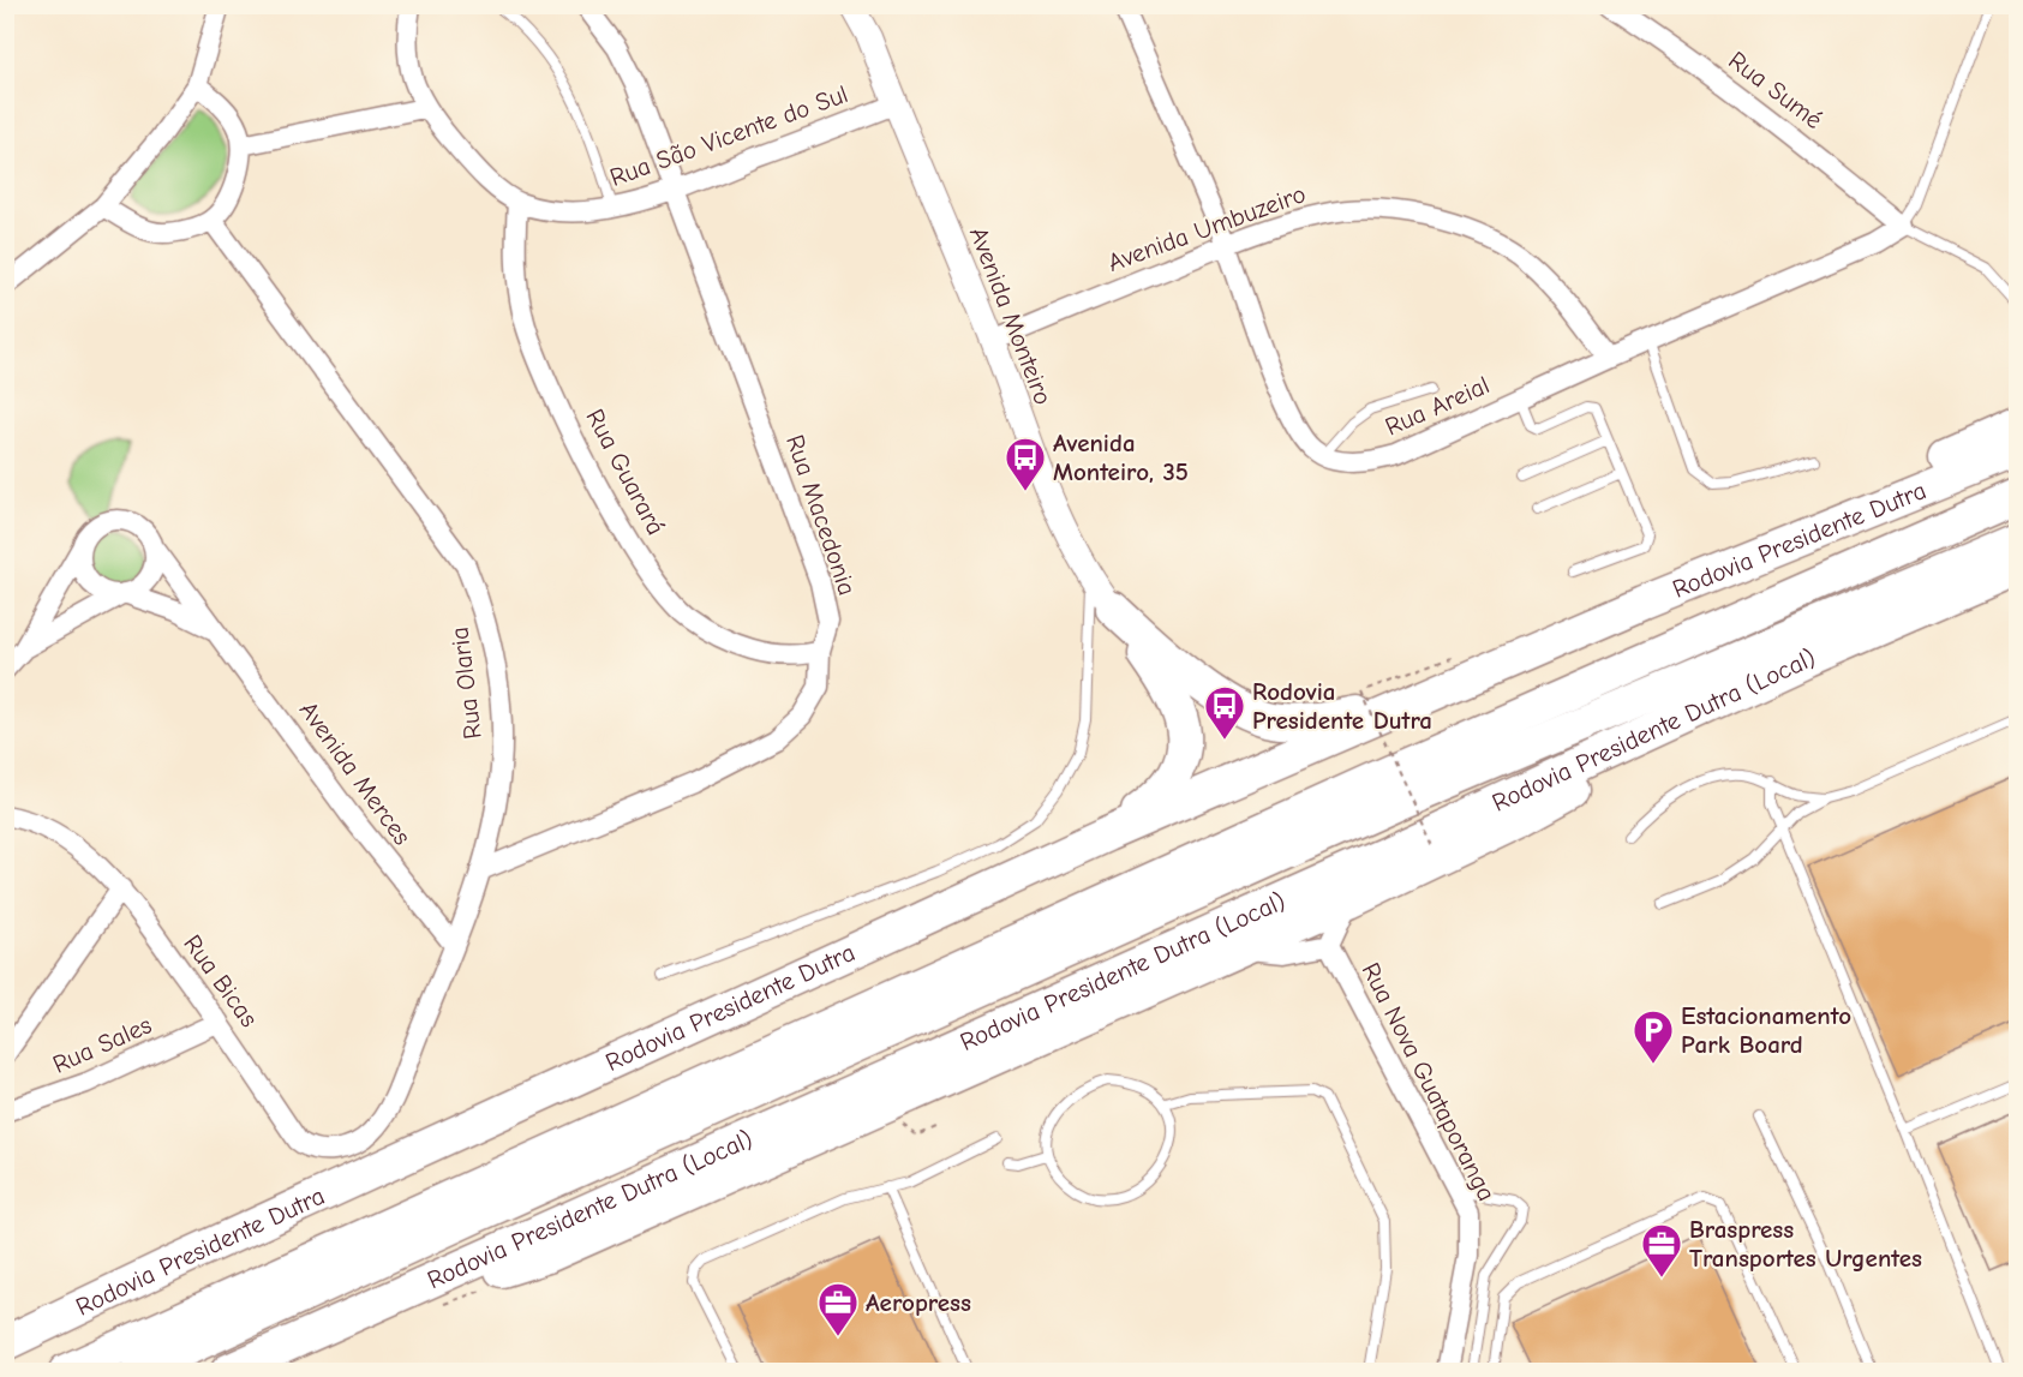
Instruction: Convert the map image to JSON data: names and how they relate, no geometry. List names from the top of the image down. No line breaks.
{"streets":{"highway":["Rodovia Presidente Dutra","Rodovia Presidente Dutra (Local)"],"street":["Rua Sumé","Rua São Vicente do Sul","Avenida Umbuzeiro","Avenida Monteiro","Rua Areial","Rua Guarará","Rua Macedonia","Rua Olaria","Avenida Merces","Rua Bicas","Rua Sales","Rua Nova Guataporanga"]},"crossings":[["Rua Sumé","Rua Areial"],["Rua São Vicente do Sul","Avenida Monteiro"],["Rua São Vicente do Sul","Rua Guarará"],["Rua São Vicente do Sul","Rua Macedonia"],["Avenida Umbuzeiro","Avenida Monteiro"],["Avenida Umbuzeiro","Rua Areial"],["Rua Guarará","Rua Macedonia"],["Rua Macedonia","Rua Olaria"],["Rua Olaria","Avenida Merces"],["Rua Olaria","Rua Bicas"],["Rua Bicas","Rua Sales"]],"places":{"bus stop":["Avenida Monteiro, 35","Rodovia Presidente Dutra"],"parking":["Estacionamento Park Board"],"office":["Braspress Transportes Urgentes","Aeropress"]}}
